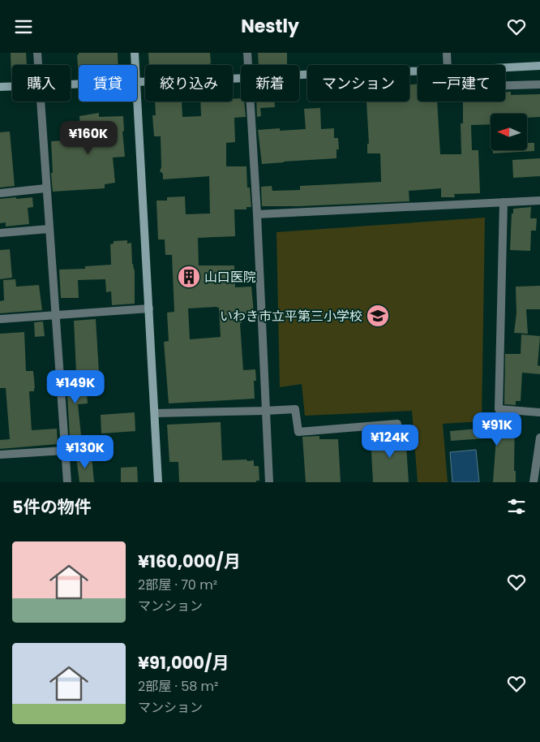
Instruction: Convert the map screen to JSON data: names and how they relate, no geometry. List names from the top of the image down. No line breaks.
{"places":{"building":["山口医院"],"school or university":["いわき市立平第三小学校"]},"north":"left","page":{"header":"Nestly","chip":["購入","賃貸","絞り込み","新着","マンション","一戸建て"],"price":["¥160K","¥149K","¥91K","¥124K","¥130K"],"heading":"5件の物件","list":[{"name":"¥160,000/月","note":"2部屋 · 70 m² · マンション"},{"name":"¥91,000/月","note":"2部屋 · 58 m² · マンション"}]}}
